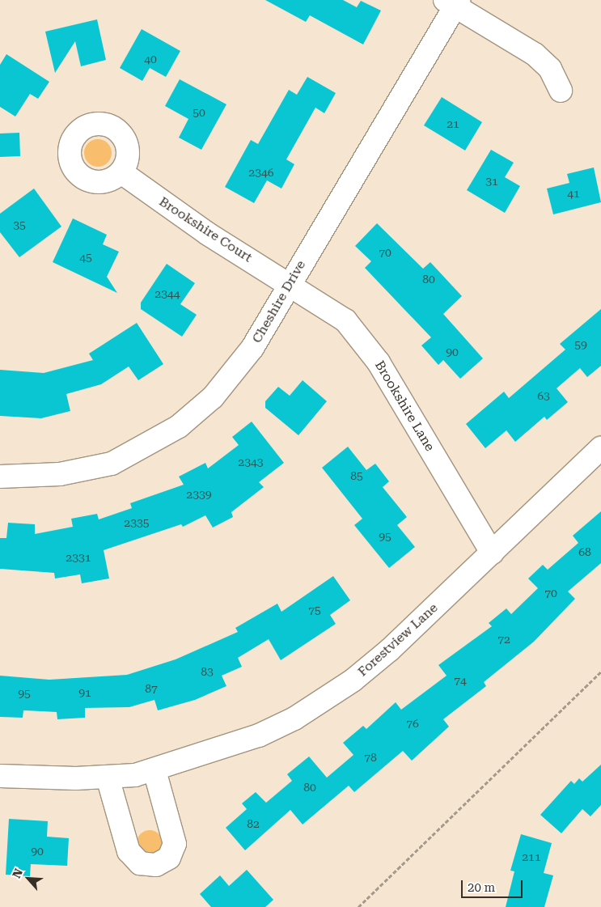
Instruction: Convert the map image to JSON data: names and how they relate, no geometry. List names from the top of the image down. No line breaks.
{"streets":{"street":["Brookshire Court","Cheshire Drive","Brookshire Lane","Forestview Lane"]},"crossings":[["Brookshire Court","Cheshire Drive"],["Brookshire Court","Brookshire Lane"],["Cheshire Drive","Brookshire Lane"],["Brookshire Lane","Forestview Lane"]],"house_numbers":["40","50","21","2346","31","41","35","70","45","80","2344","59","90","63","2343","85","2339","2335","95","68","2331","70","75","72","83","74","87","91","95","76","78","80","82","90","211"],"scale_bar":"20 m","north":"top left"}
